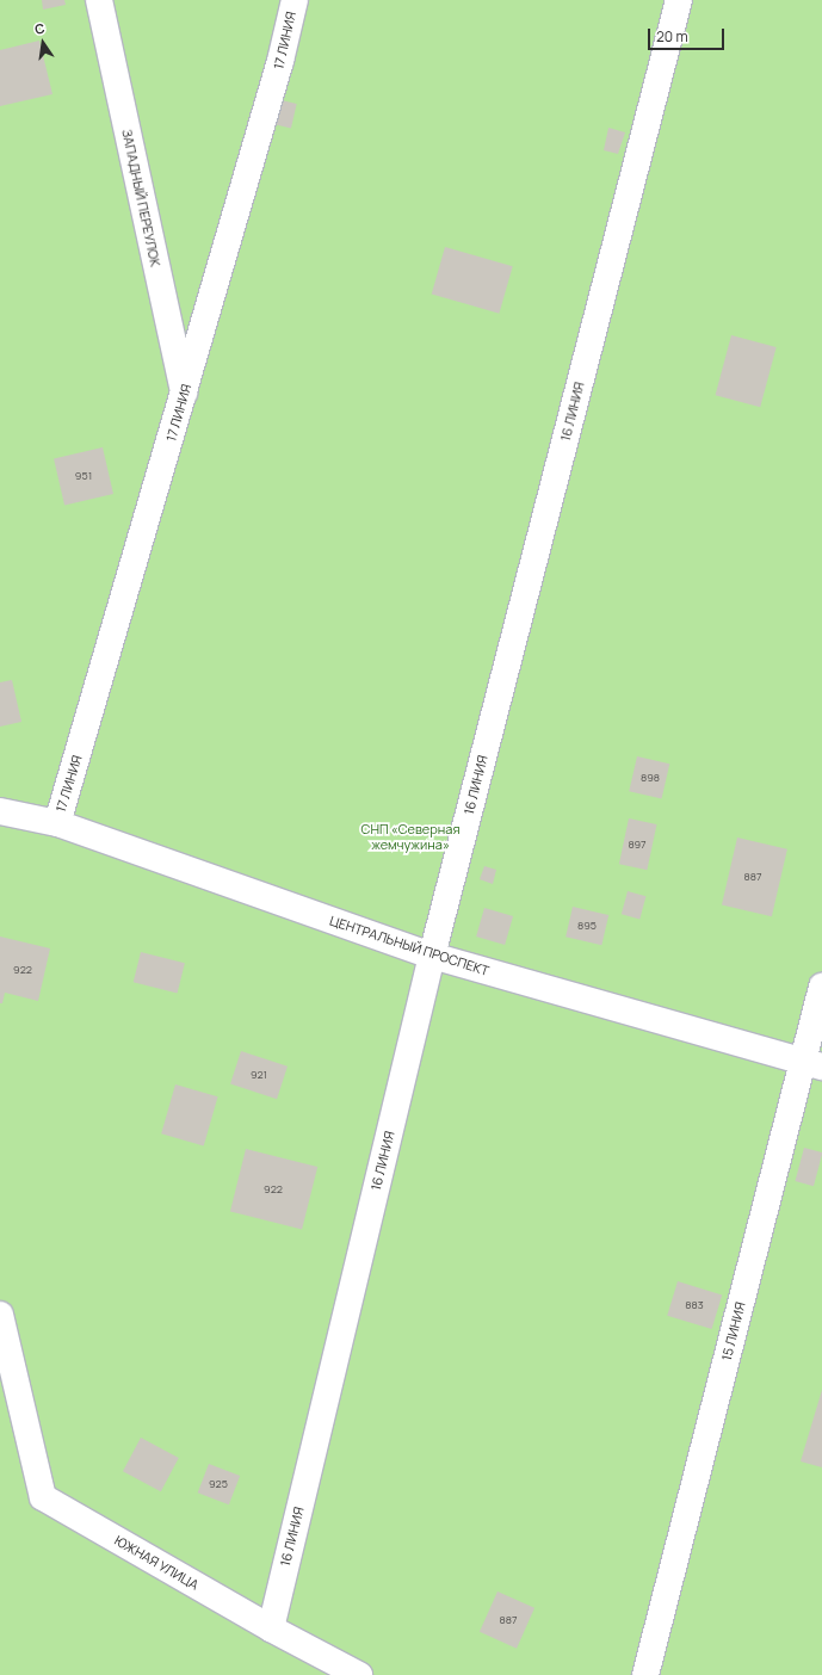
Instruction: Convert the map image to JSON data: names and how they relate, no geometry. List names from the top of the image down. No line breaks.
{"streets":{"street":["17 ЛИНИЯ","ЗАПАДНЫЙ ПЕРЕУЛОК","16 ЛИНИЯ","ЦЕНТРАЛЬНЫЙ ПРОСПЕКТ","15 ЛИНИЯ","ЮЖНАЯ УЛИЦА"]},"crossings":[["17 ЛИНИЯ","ЗАПАДНЫЙ ПЕРЕУЛОК"],["17 ЛИНИЯ","ЦЕНТРАЛЬНЫЙ ПРОСПЕКТ"],["16 ЛИНИЯ","ЦЕНТРАЛЬНЫЙ ПРОСПЕКТ"],["16 ЛИНИЯ","ЮЖНАЯ УЛИЦА"],["ЦЕНТРАЛЬНЫЙ ПРОСПЕКТ","15 ЛИНИЯ"]],"parks":["СНП «Северная жемчужина»"],"house_numbers":["951","898","897","887","895","922","921","922","883","925","887"],"scale_bar":"20 m","north":"top"}
